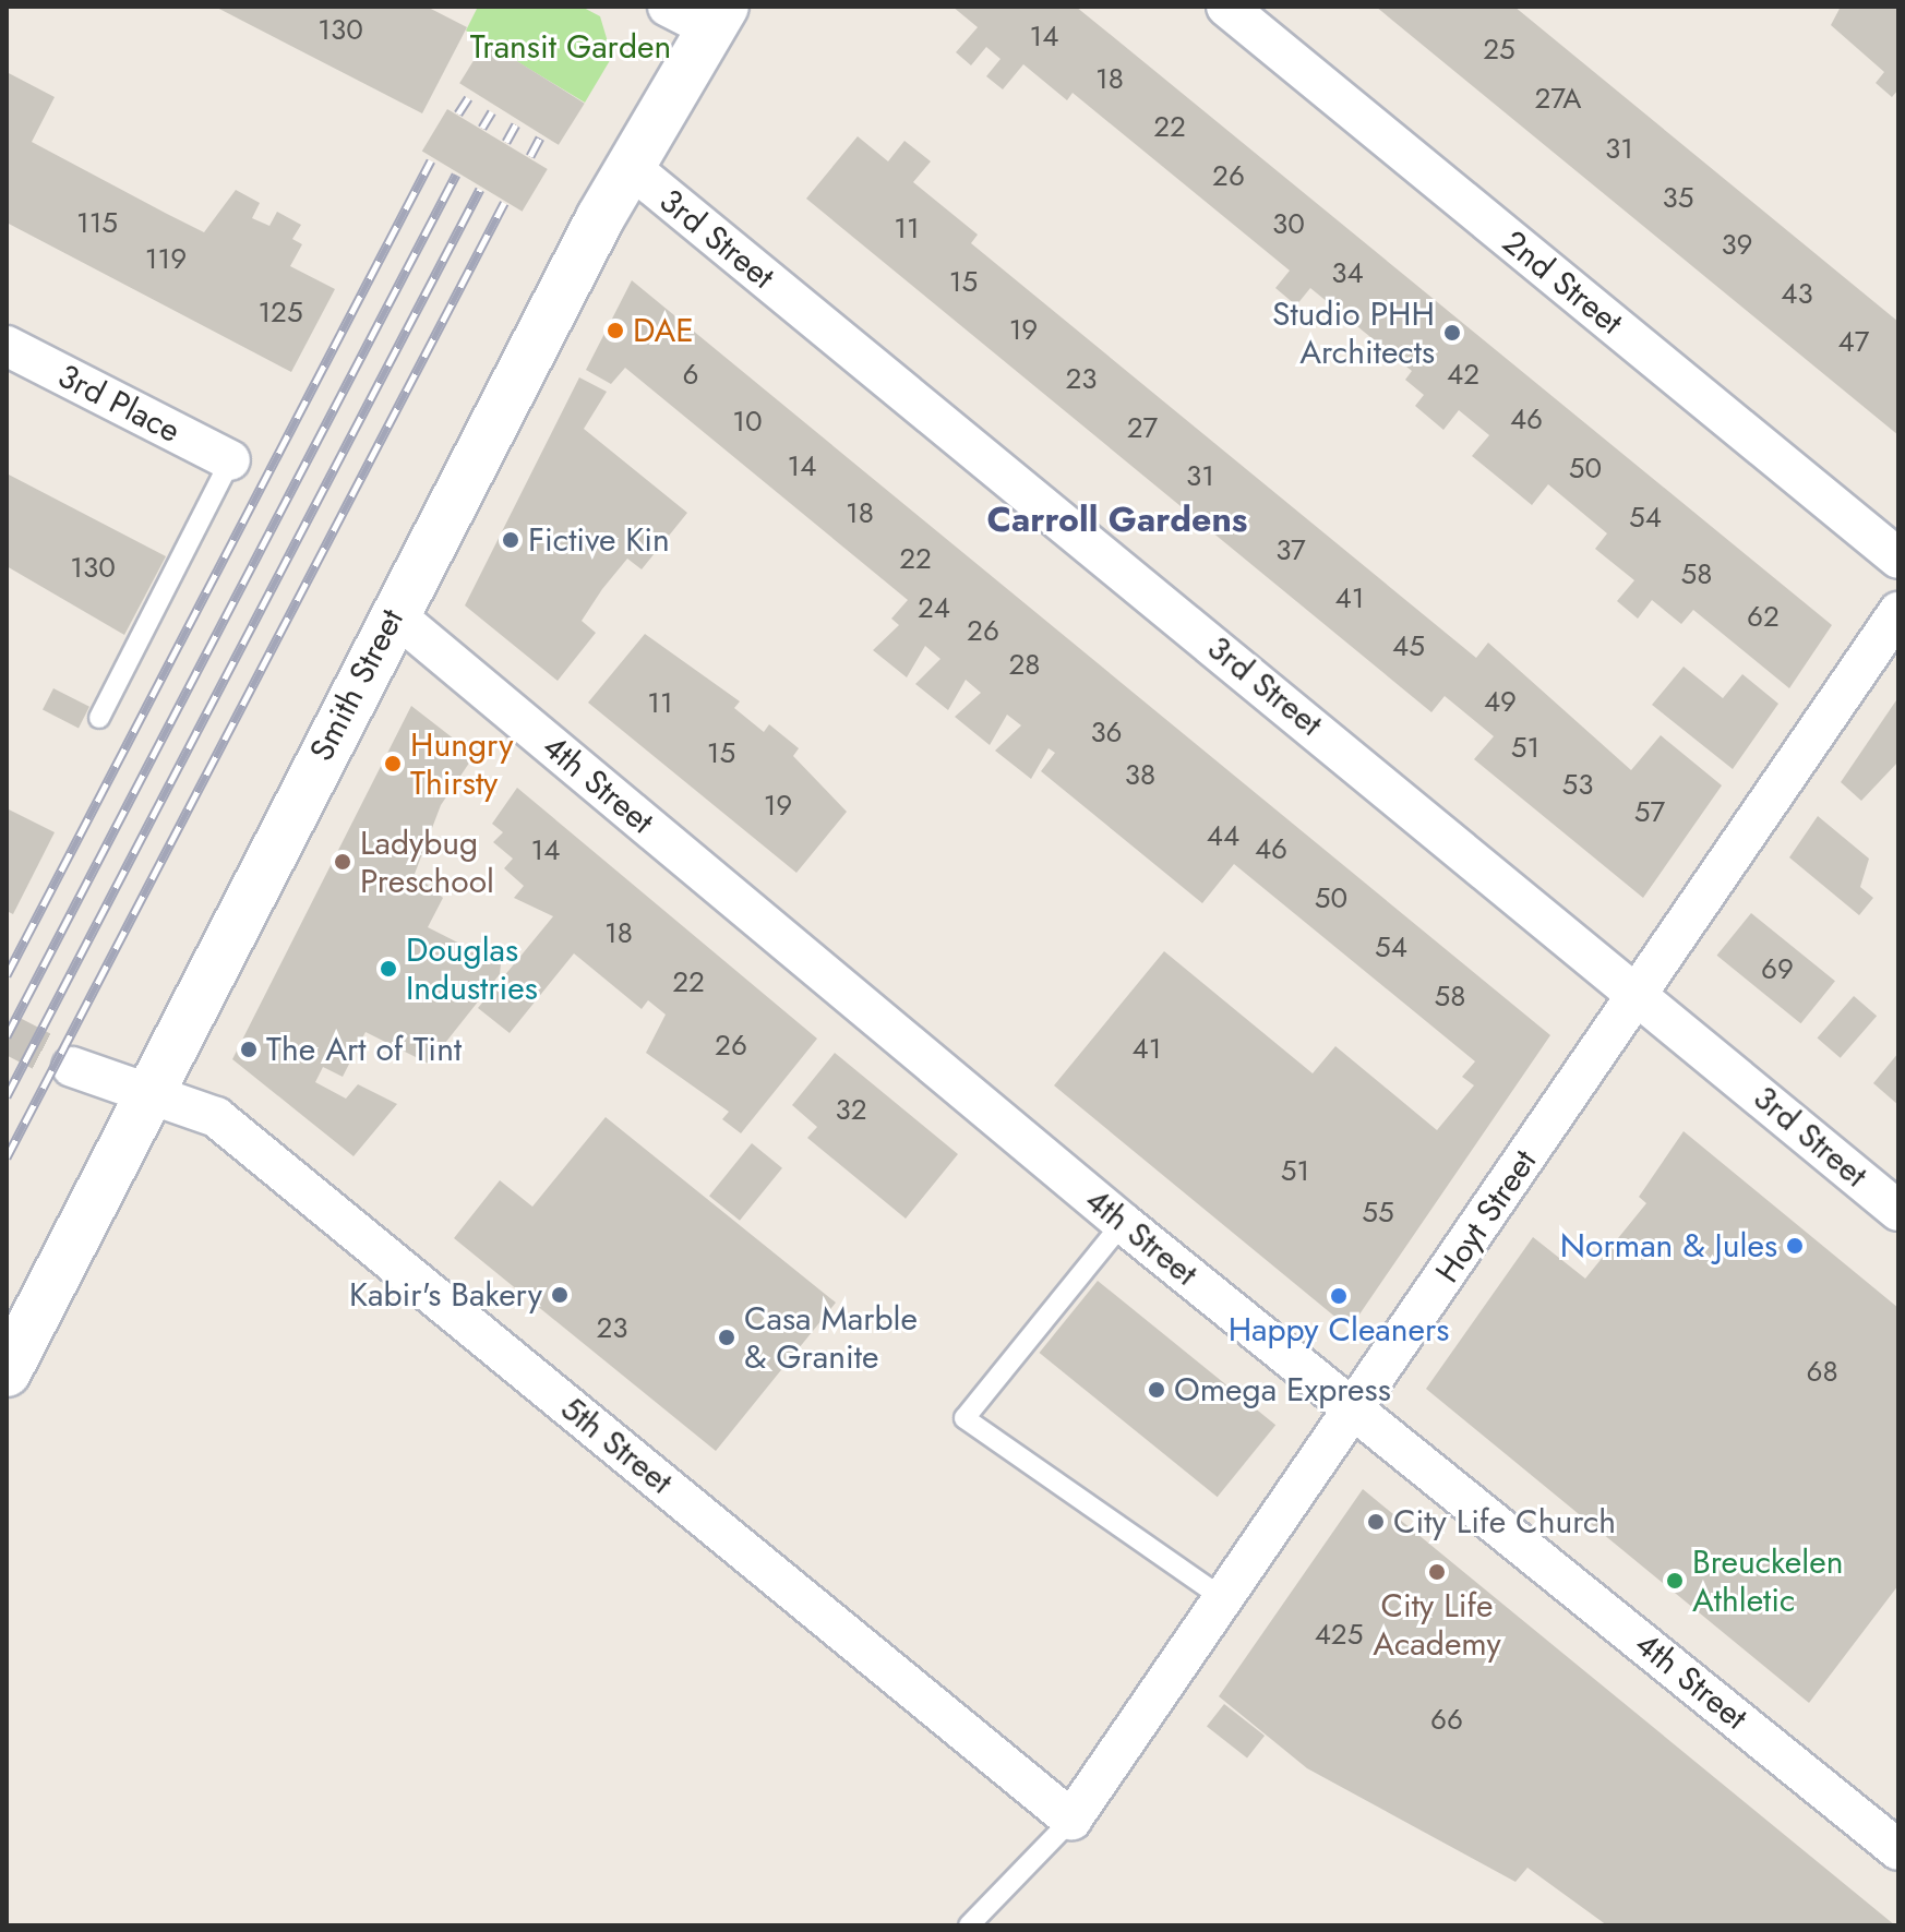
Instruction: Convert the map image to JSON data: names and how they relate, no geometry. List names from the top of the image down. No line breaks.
{"streets":{"street":["3rd Street","2nd Street","3rd Place","Smith Street","4th Street","Hoyt Street","5th Street"]},"crossings":[["3rd Street","Smith Street"],["3rd Street","Hoyt Street"],["Smith Street","4th Street"],["Smith Street","5th Street"],["4th Street","Hoyt Street"],["Hoyt Street","5th Street"]],"districts":["Carroll Gardens"],"parks":["Transit Garden"],"places":["DAE","Studio PHH Architects","Fictive Kin","Hungry Thirsty","Ladybug Preschool","Douglas Industries","The Art of Tint","Norman & Jules","Kabir's Bakery","Happy Cleaners","Casa Marble & Granite","Omega Express","City Life Church","City Life Academy","Breuckelen Athletic"],"house_numbers":["130","14","25","18","27A","22","31","26","35","115","30","11","39","119","34","15","43","125","19","47","6","42","23","46","10","27","14","50","31","18","54","37","22","130","58","41","24","62","26","45","28","49","11","36","51","15","38","53","19","57","44","46","14","50","18","54","69","22","58","26","41","32","51","55","23","68","425","66"]}
